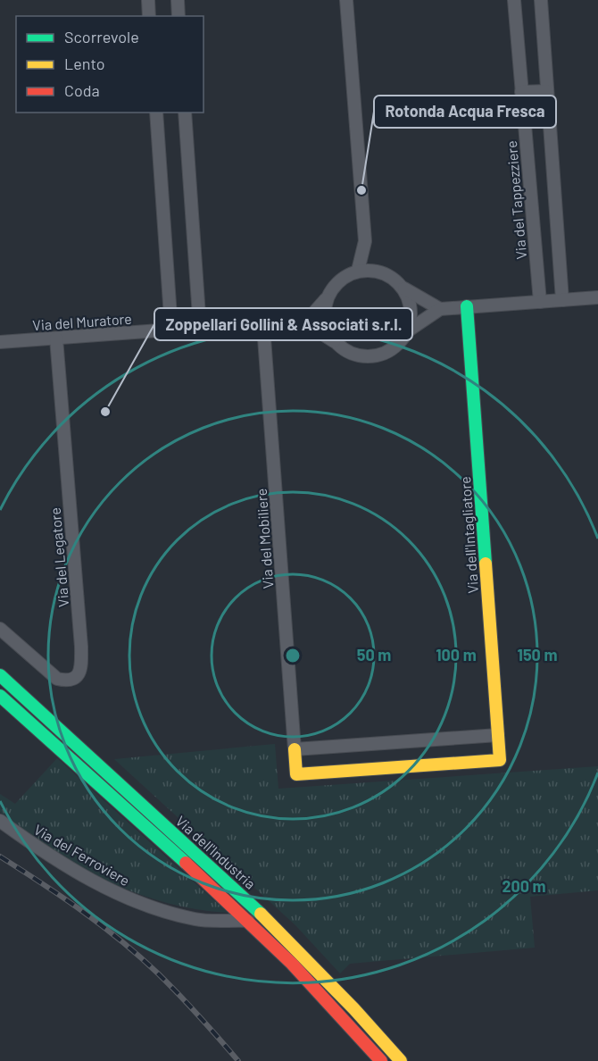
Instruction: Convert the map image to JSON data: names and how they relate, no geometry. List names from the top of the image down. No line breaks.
{"streets":{"main road":["Via dell'Intagliatore","Via del Mobiliere","Via dell'Industria"],"street":["Via del Tappezziere","Via del Muratore","Via del Legatore","Via del Ferroviere"]},"crossings":[["Via del Muratore","Via del Mobiliere"],["Via del Muratore","Via del Legatore"],["Via dell'Intagliatore","Via del Mobiliere"],["Via dell'Industria","Via del Ferroviere"]],"places":["Rotonda Acqua Fresca","Zoppellari Gollini & Associati s.r.l."],"legend":["Scorrevole","Lento","Coda"],"rings":["50 m","100 m","150 m","200 m"]}
